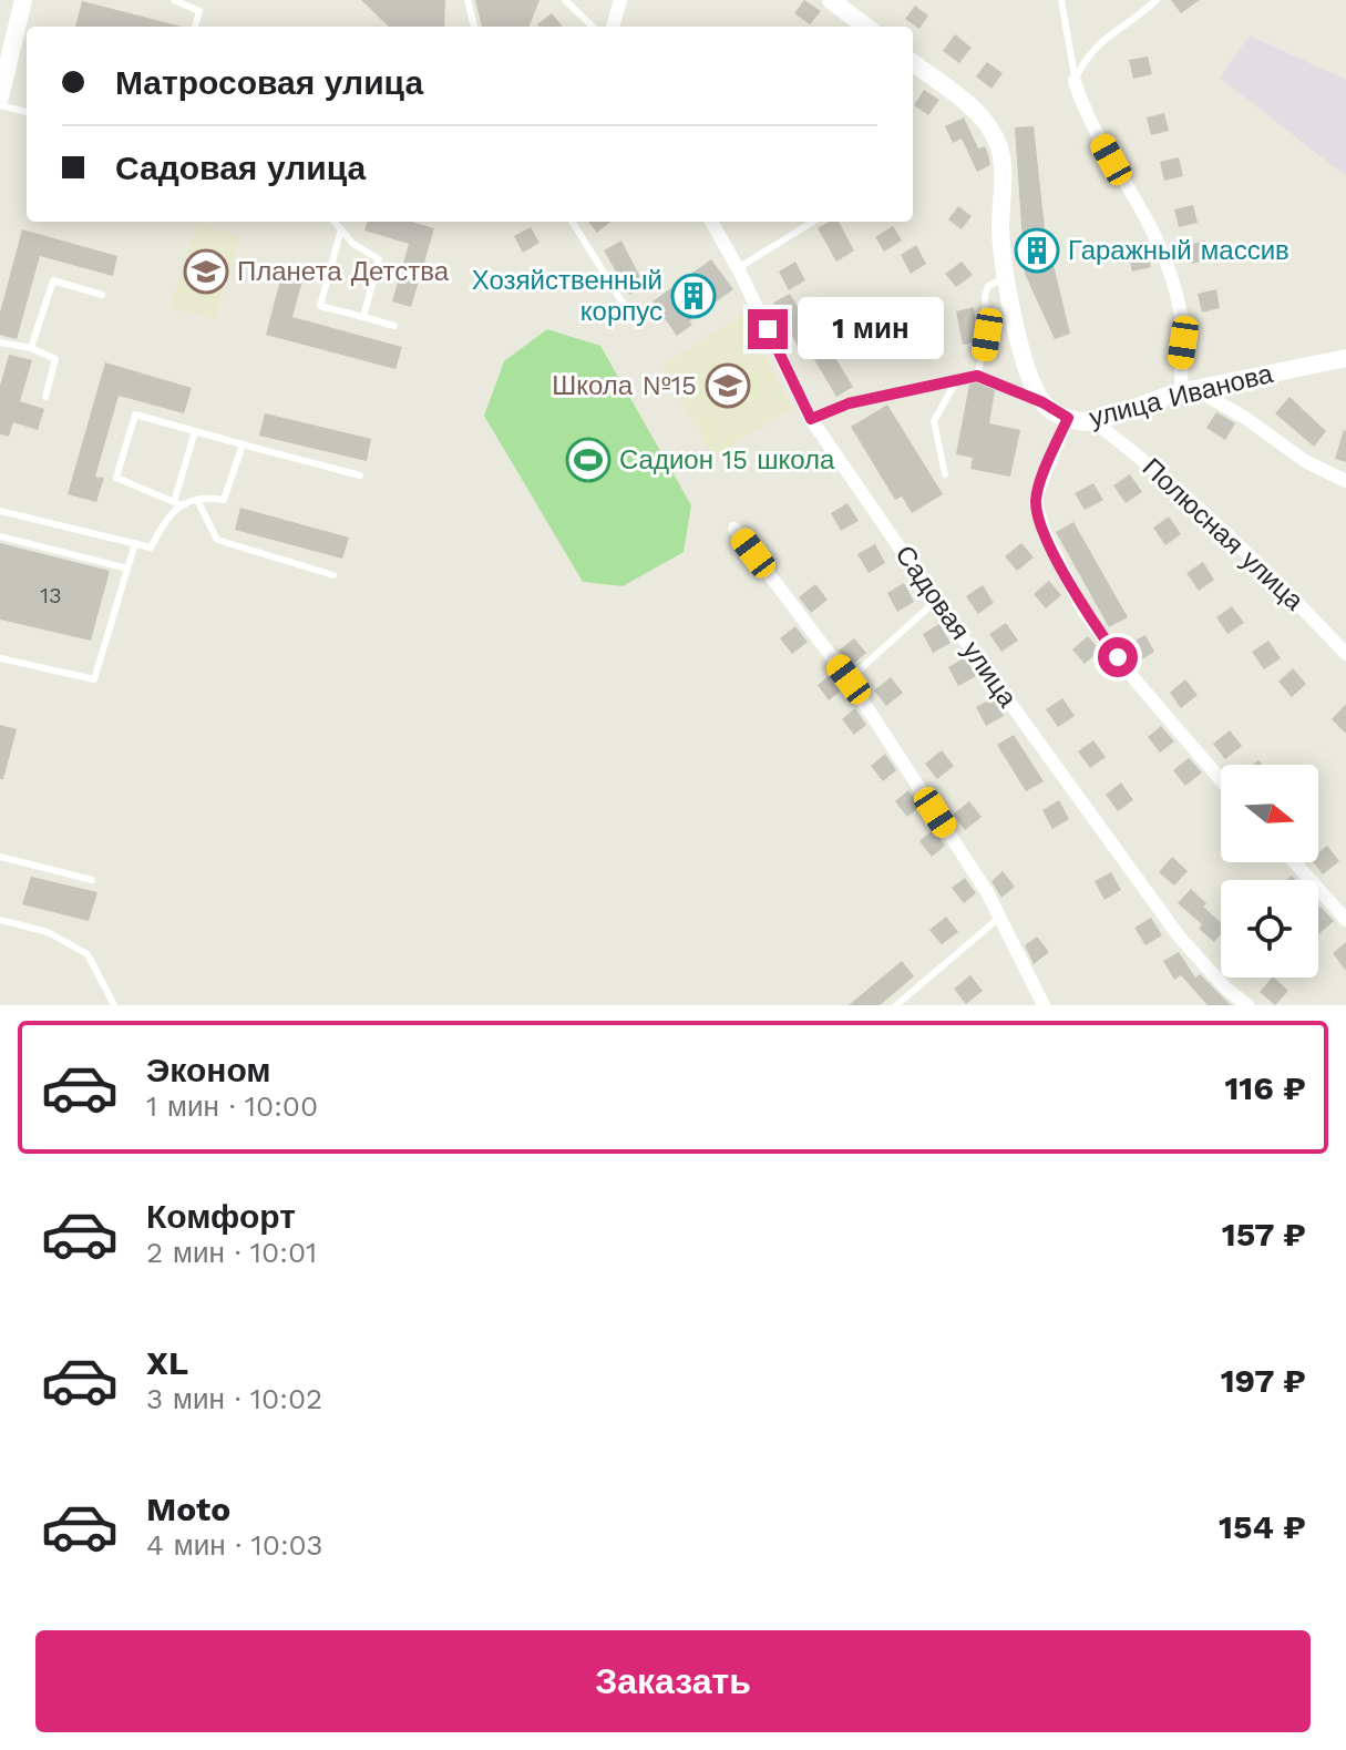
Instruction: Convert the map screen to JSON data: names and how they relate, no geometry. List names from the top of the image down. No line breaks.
{"streets":{"street":["улица Иванова","Полюсная улица","Садовая улица"]},"crossings":[["улица Иванова","Полюсная улица"]],"places":{"building":["Гаражный массив","Хозяйственный корпус"],"school or university":["Планета Детства","Школа №15"],"sports":["Садион 15 школа"]},"house_numbers":["13"],"north":"right","page":{"banner":["Матросовая улица","Садовая улица"],"bubble":"1 мин","list":[{"name":"Эконом","note":"1 мин · 10:00","value":"116 ₽"},{"name":"Комфорт","note":"2 мин · 10:01","value":"157 ₽"},{"name":"XL","note":"3 мин · 10:02","value":"197 ₽"},{"name":"Moto","note":"4 мин · 10:03","value":"154 ₽"}],"buttons":"Заказать"}}
